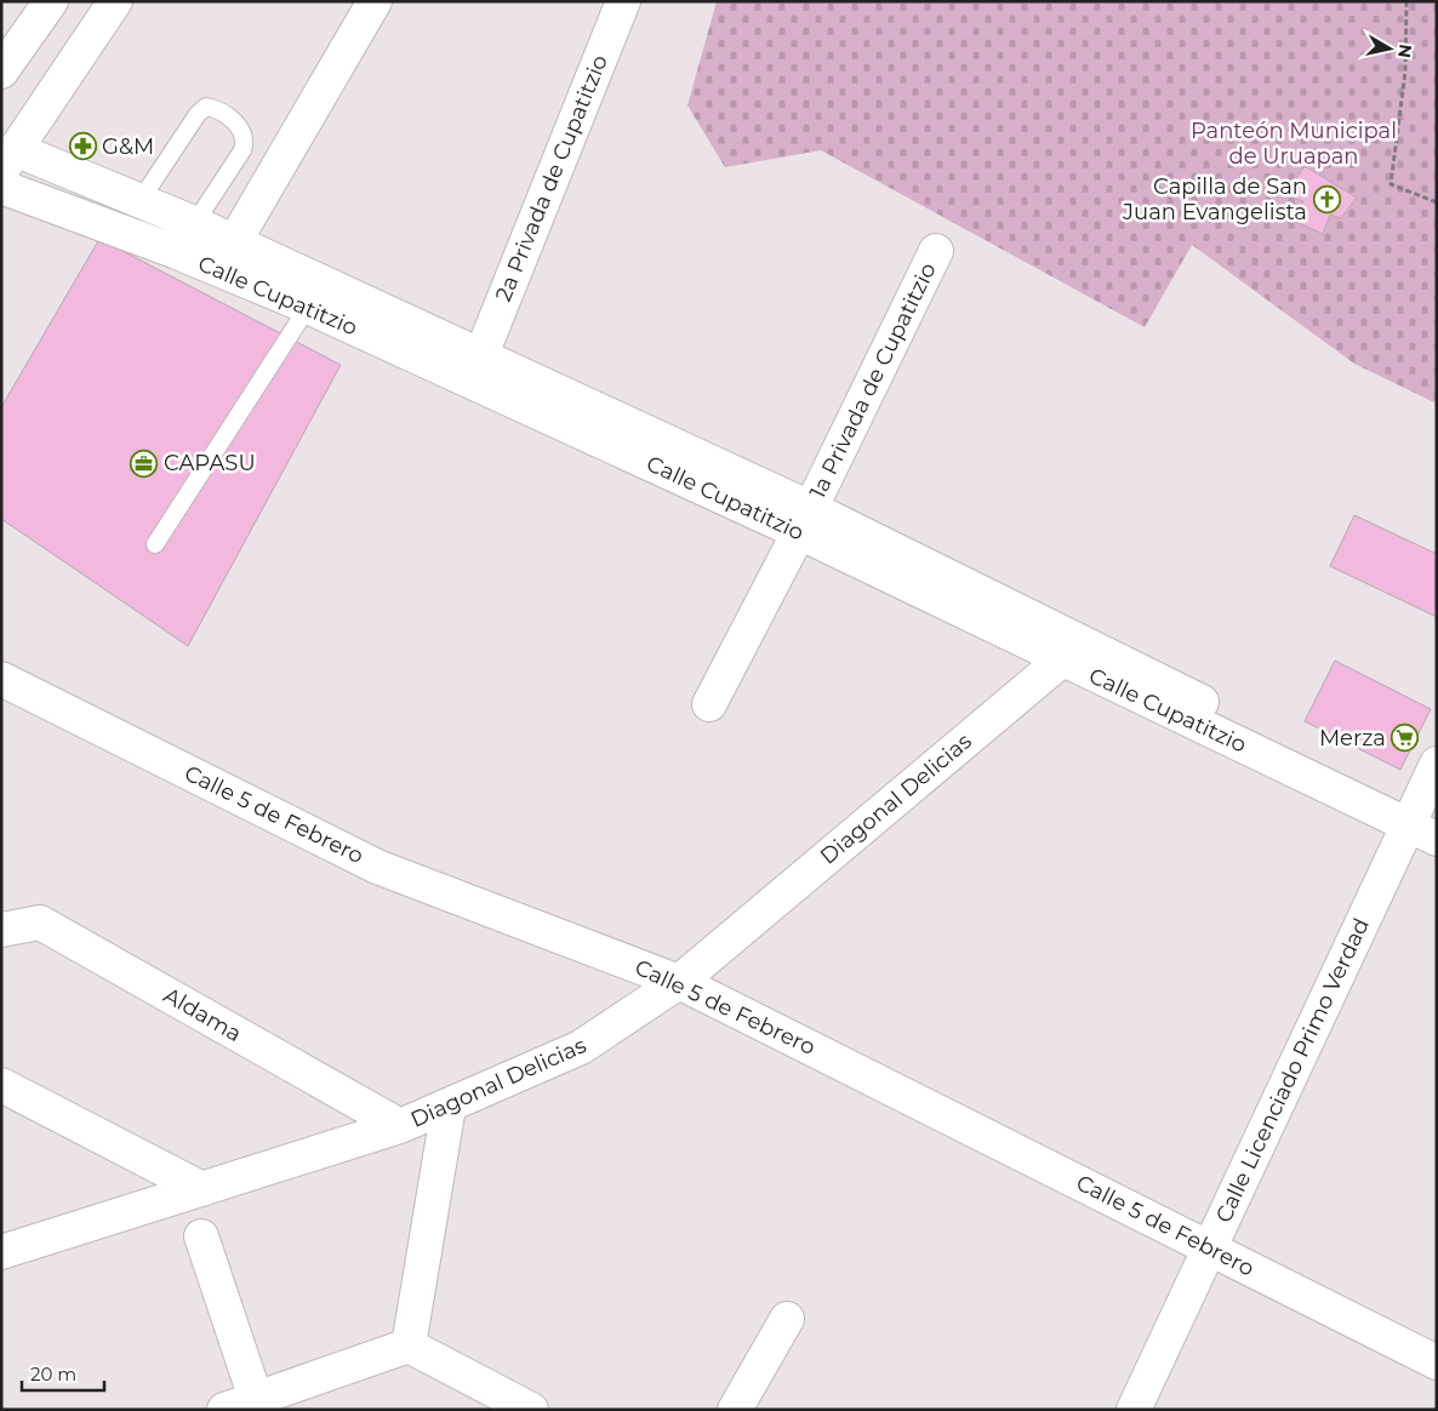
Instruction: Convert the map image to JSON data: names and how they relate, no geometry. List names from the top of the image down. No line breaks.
{"streets":{"street":["2a Privada de Cupatitzio","Calle Cupatitzio","1a Privada de Cupatitzio","Diagonal Delicias","Calle 5 de Febrero","Aldama","Calle Licenciado Primo Verdad"]},"crossings":[["2a Privada de Cupatitzio","Calle Cupatitzio"],["Calle Cupatitzio","1a Privada de Cupatitzio"],["Calle Cupatitzio","Diagonal Delicias"],["Calle Cupatitzio","Calle Licenciado Primo Verdad"],["Diagonal Delicias","Calle 5 de Febrero"],["Diagonal Delicias","Aldama"],["Calle 5 de Febrero","Calle Licenciado Primo Verdad"]],"parks":["Panteón Municipal de Uruapan"],"places":{"pharmacy":["G&M"],"church":["Capilla de San Juan Evangelista"],"office":["CAPASU"],"supermarket":["Merza"]},"scale_bar":"20 m","north":"right"}
